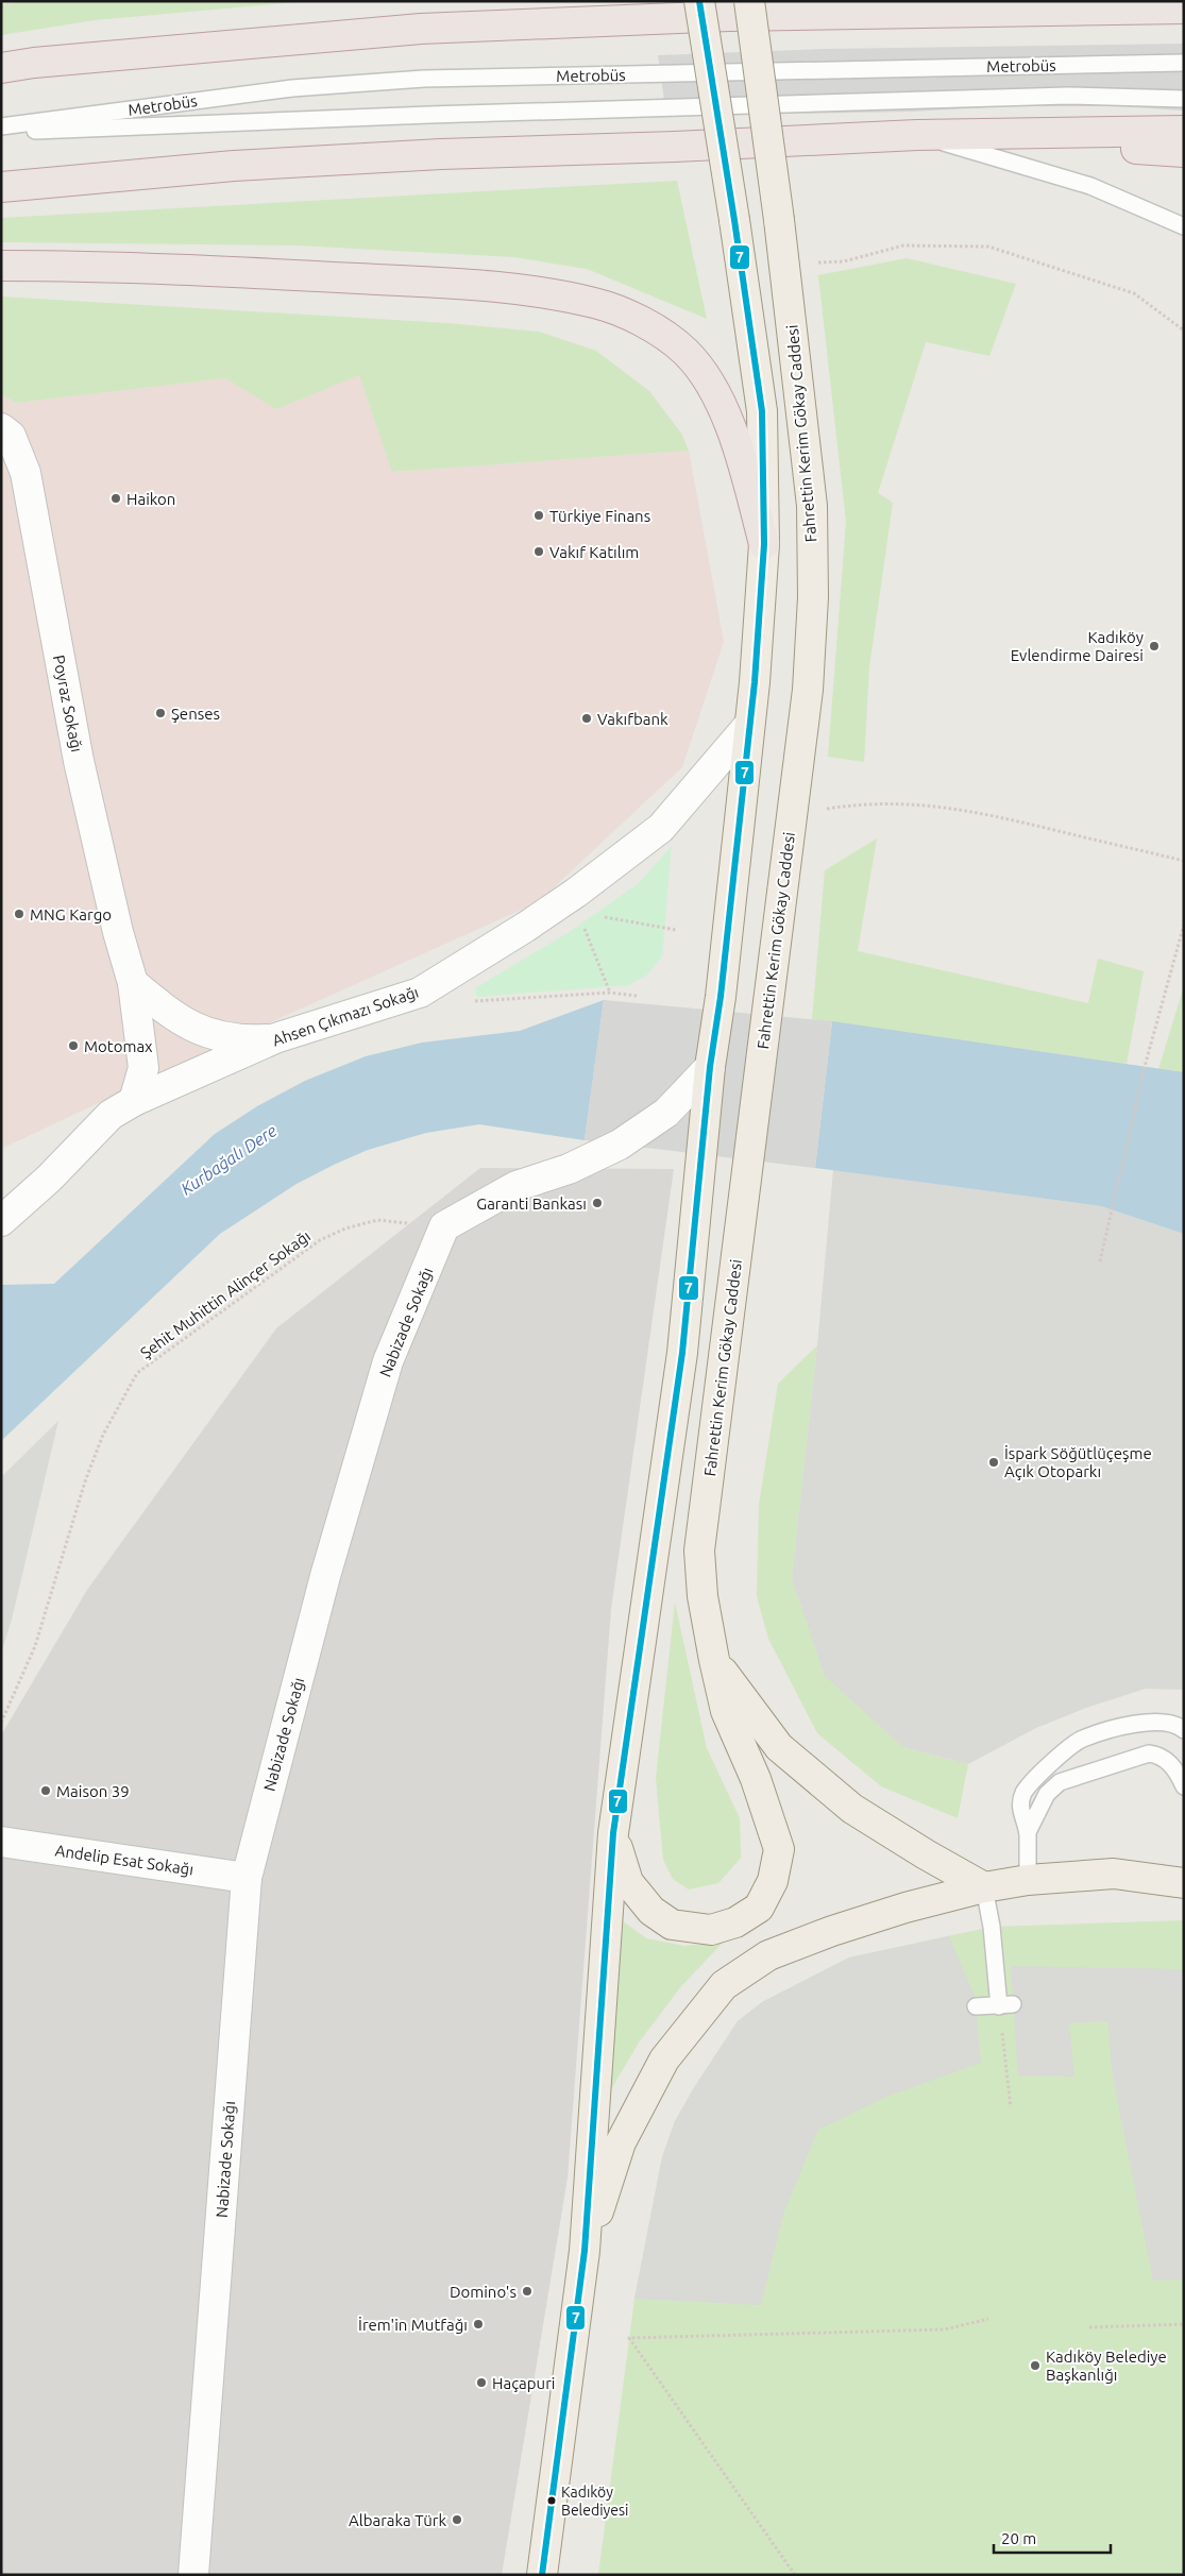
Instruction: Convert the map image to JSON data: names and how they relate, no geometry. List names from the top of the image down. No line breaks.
{"streets":{"main road":["Fahrettin Kerim Gökay Caddesi"],"street":["Poyraz Sokağı","Ahsen Çıkmazı Sokağı","Nabizade Sokağı","Andelip Esat Sokağı"],"lane":["Metrobüs"],"path":["Şehit Muhittin Alinçer Sokağı"]},"crossings":[["Poyraz Sokağı","Ahsen Çıkmazı Sokağı"],["Şehit Muhittin Alinçer Sokağı","Nabizade Sokağı"],["Nabizade Sokağı","Andelip Esat Sokağı"]],"water":["Kurbağalı Dere"],"places":["Haikon","Türkiye Finans","Vakıf Katılım","Kadıköy Evlendirme Dairesi","Şenses","Vakıfbank","MNG Kargo","Motomax","Garanti Bankası","İspark Söğütlüçeşme Açık Otoparkı","Maison 39","Domino's","İrem'in Mutfağı","Kadıköy Belediye Başkanlığı","Haçapuri","Kadıköy Belediyesi","Albaraka Türk"],"lines":["transit line 7"],"scale_bar":"20 m"}
